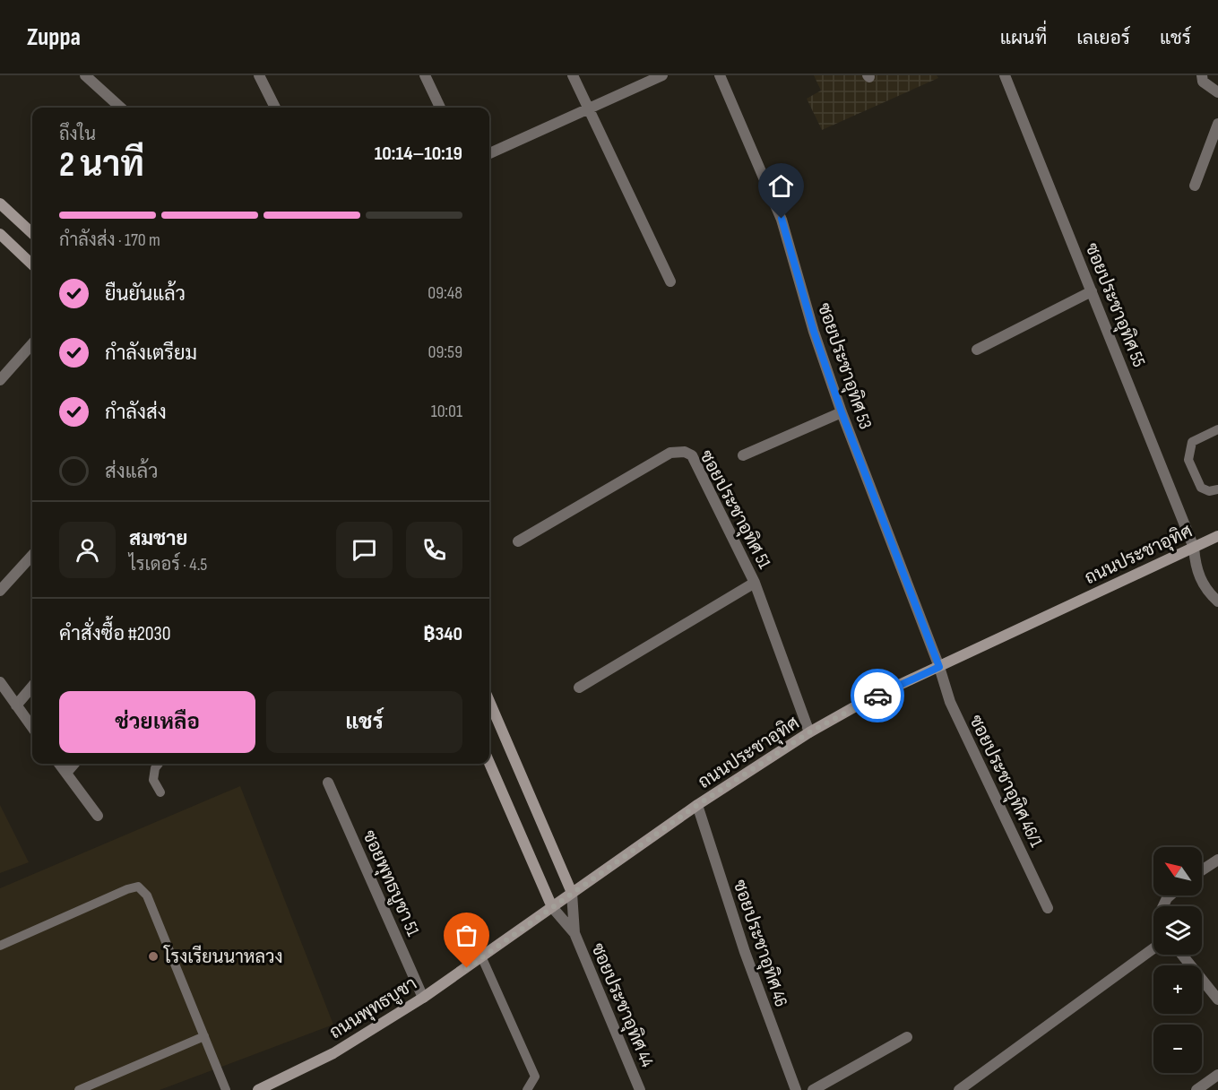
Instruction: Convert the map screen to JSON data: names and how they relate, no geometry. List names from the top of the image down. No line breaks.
{"streets":{"main road":["ถนนประชาอุทิศ","ถนนพุทธบูชา"],"street":["ซอยประชาอุทิศ 55","ซอยประชาอุทิศ 53","ซอยประชาอุทิศ 51","ซอยประชาอุทิศ 46/1","ซอยพุทธบูชา 51","ซอยประชาอุทิศ 46","ซอยประชาอุทิศ 44"]},"crossings":[["ซอยประชาอุทิศ 55","ถนนประชาอุทิศ"],["ซอยประชาอุทิศ 53","ถนนประชาอุทิศ"],["ซอยประชาอุทิศ 53","ซอยประชาอุทิศ 46/1"],["ซอยประชาอุทิศ 51","ถนนประชาอุทิศ"],["ถนนประชาอุทิศ","ซอยประชาอุทิศ 46/1"],["ถนนประชาอุทิศ","ซอยประชาอุทิศ 46"],["ถนนประชาอุทิศ","ซอยประชาอุทิศ 44"],["ถนนประชาอุทิศ","ถนนพุทธบูชา"],["ซอยพุทธบูชา 51","ถนนพุทธบูชา"],["ซอยประชาอุทิศ 44","ถนนพุทธบูชา"]],"places":["โรงเรียนนาหลวง"],"north":"top left","page":{"header":"Zuppa","nav":["แผนที่","เลเยอร์","แชร์"],"heading":["2 นาที","ถึงใน","10:14–10:19"],"panel":["สมชาย","ไรเดอร์ · 4.5","คำสั่งซื้อ #2030","฿340"],"bar":"กำลังส่ง · 170 m","list":[["ยืนยันแล้ว","09:48"],["กำลังเตรียม","09:59"],["กำลังส่ง","10:01"],"ส่งแล้ว"],"buttons":["ช่วยเหลือ","แชร์"],"map_buttons":["+","−"]}}
